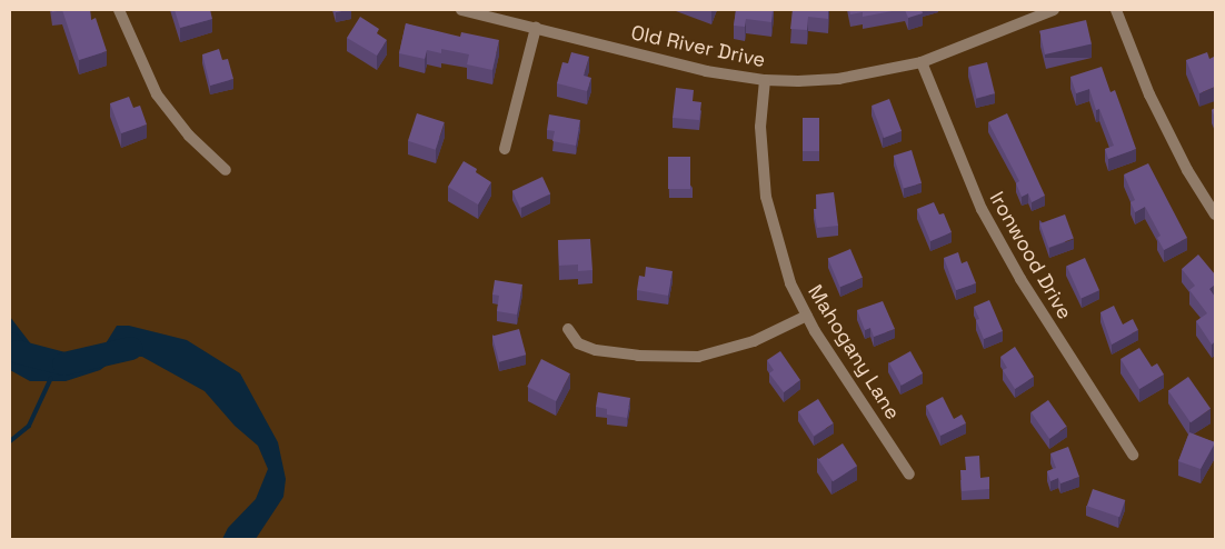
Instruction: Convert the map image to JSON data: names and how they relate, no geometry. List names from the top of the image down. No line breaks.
{"streets":{"street":["Old River Drive","Ironwood Drive","Mahogany Lane"]},"crossings":[["Old River Drive","Ironwood Drive"],["Old River Drive","Mahogany Lane"]]}
